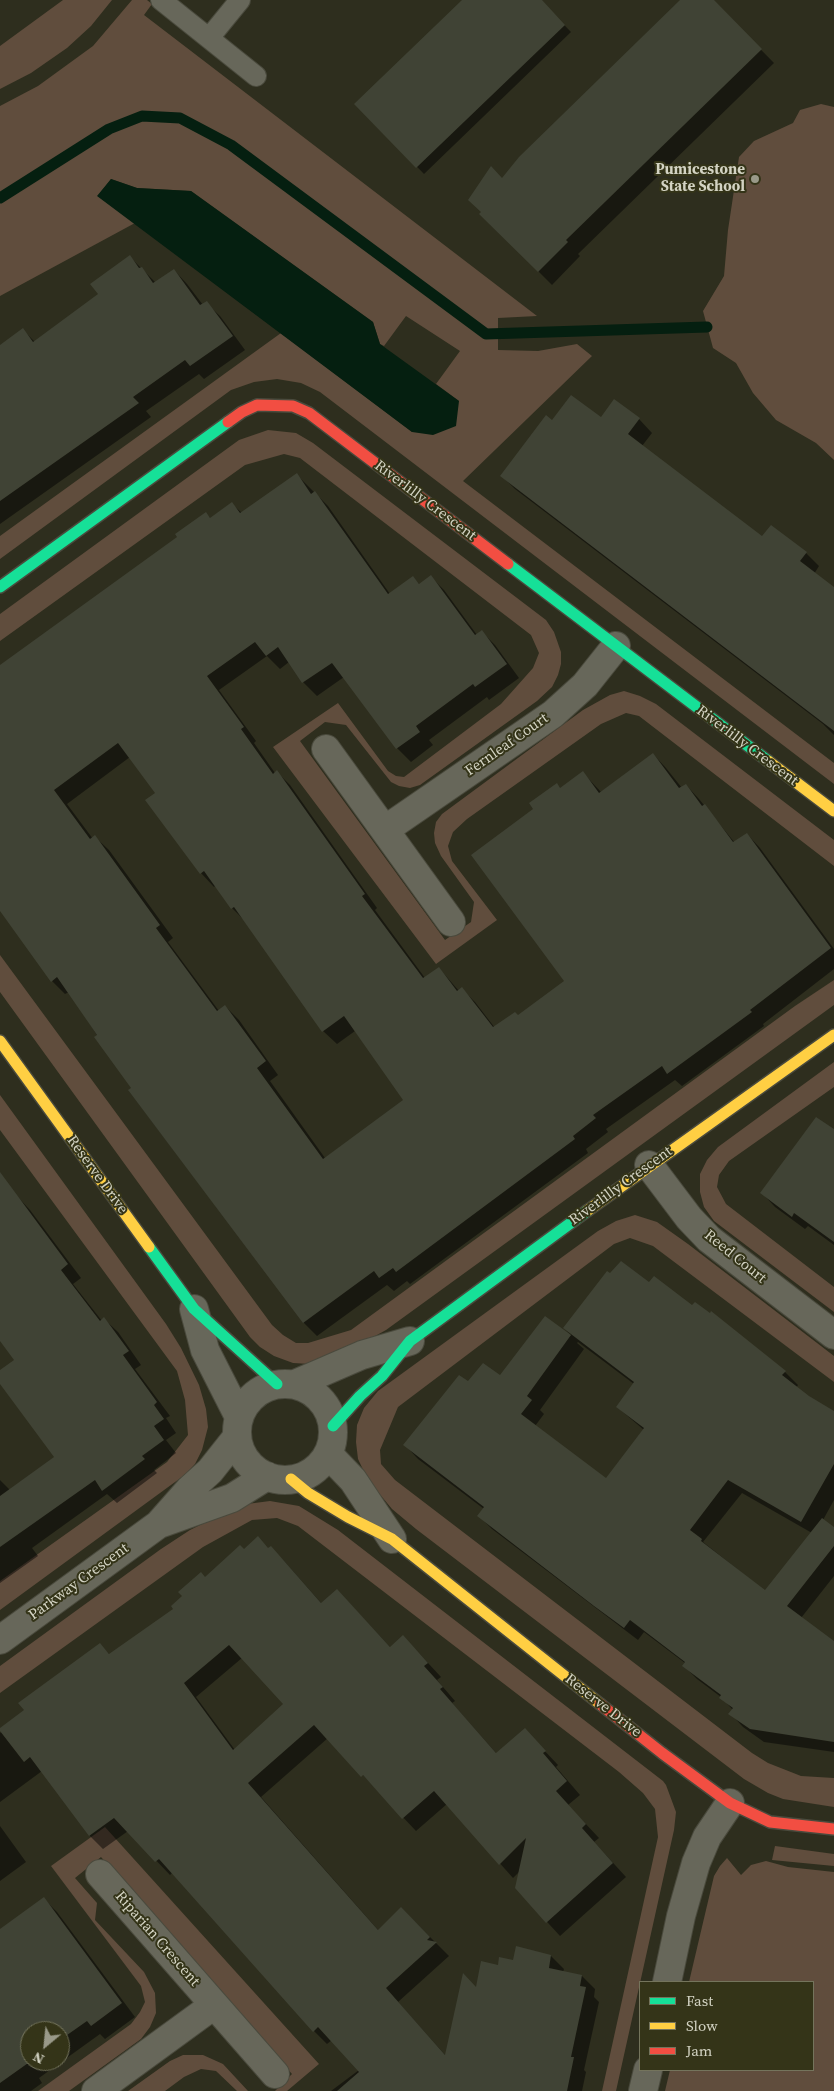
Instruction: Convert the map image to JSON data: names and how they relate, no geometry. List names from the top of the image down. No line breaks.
{"streets":{"street":["Riverlilly Crescent","Fernleaf Court","Reserve Drive","Reed Court","Parkway Crescent","Riparian Crescent"]},"crossings":[["Riverlilly Crescent","Fernleaf Court"],["Riverlilly Crescent","Reserve Drive"],["Riverlilly Crescent","Reed Court"],["Riverlilly Crescent","Parkway Crescent"],["Reserve Drive","Parkway Crescent"]],"places":["Pumicestone State School"],"legend":["Fast","Slow","Jam"],"north":"bottom left"}
